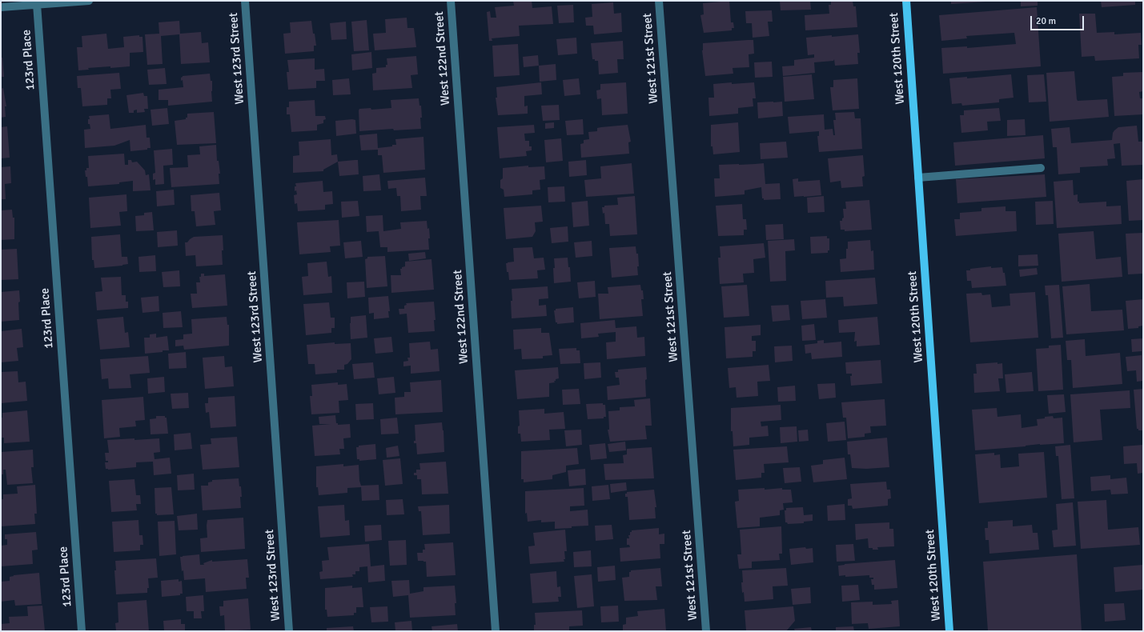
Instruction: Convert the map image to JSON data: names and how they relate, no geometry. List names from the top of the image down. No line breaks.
{"streets":{"main road":["West 120th Street"],"street":["West 123rd Street","West 122nd Street","West 121st Street","123rd Place"]},"scale_bar":"20 m"}
